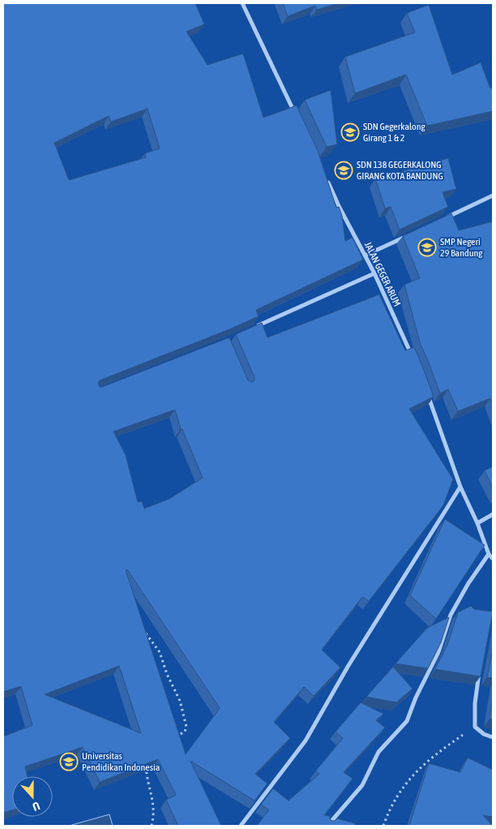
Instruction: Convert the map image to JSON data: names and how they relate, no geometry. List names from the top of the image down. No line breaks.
{"streets":{"street":["JALAN GEGER ARUM"]},"places":{"school or university":["SDN Gegerkalong Girang 1 & 2","SDN 138 GEGERKALONG GIRANG KOTA BANDUNG","SMP Negeri 29 Bandung","Universitas Pendidikan Indonesia"]},"north":"bottom"}
